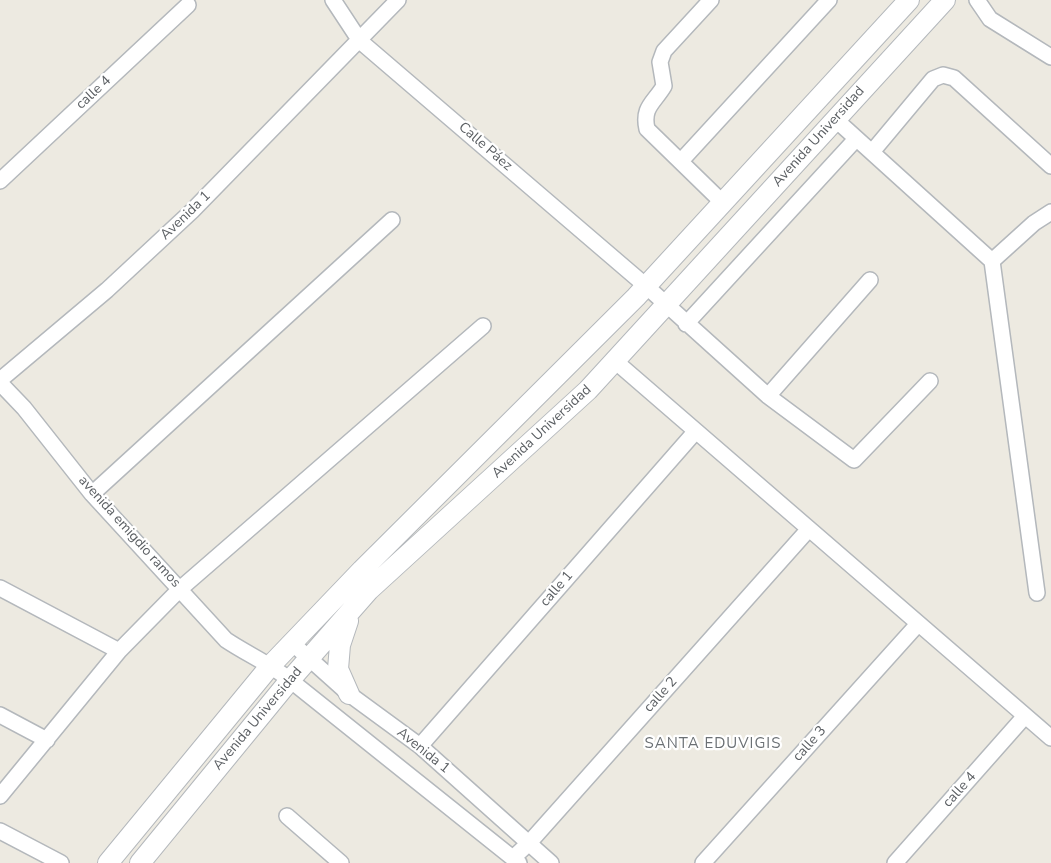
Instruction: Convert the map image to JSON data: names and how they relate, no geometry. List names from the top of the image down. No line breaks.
{"streets":{"street":["calle 4","Avenida Universidad","Calle Páez","Avenida 1","avenida emigdio ramos","calle 1","calle 2","calle 3"]},"crossings":[["Avenida Universidad","Calle Páez"],["Avenida Universidad","Avenida 1"],["Avenida Universidad","avenida emigdio ramos"],["Calle Páez","Avenida 1"],["Avenida 1","avenida emigdio ramos"],["Avenida 1","calle 1"],["Avenida 1","calle 2"]],"districts":["SANTA EDUVIGIS"]}
